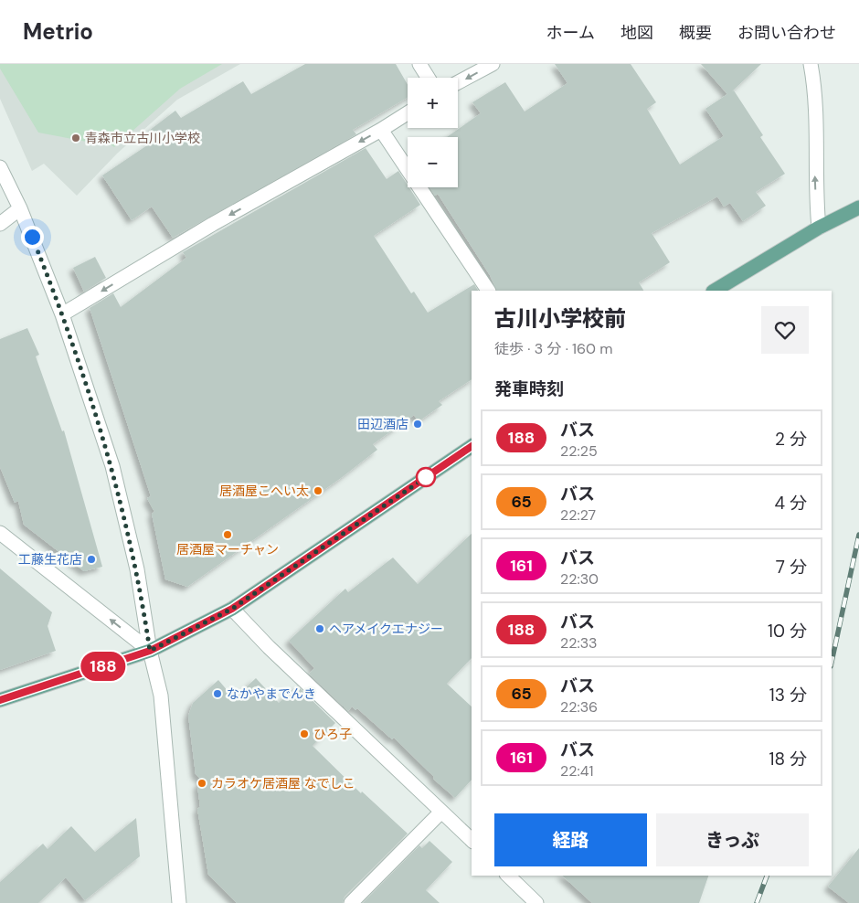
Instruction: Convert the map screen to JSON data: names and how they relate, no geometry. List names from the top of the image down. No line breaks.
{"places":["青森市立古川小学校","田辺酒店","居酒屋こへい太","居酒屋マーチャン","工藤生花店","ヘアメイクエナジー","なかやまでんき","ひろ子","カラオケ居酒屋 なでしこ"],"lines":["bus line 188"],"page":{"header":"Metrio","nav":["ホーム","地図","概要","お問い合わせ"],"on_map":"188","map_buttons":["+","−"],"heading":[["古川小学校前","徒歩 · 3 分 · 160 m"],"発車時刻"],"list":[{"mark":"188","name":"バス","note":"22:25","value":"2 分"},{"mark":"65","name":"バス","note":"22:27","value":"4 分"},{"mark":"161","name":"バス","note":"22:30","value":"7 分"},{"mark":"188","name":"バス","note":"22:33","value":"10 分"},{"mark":"65","name":"バス","note":"22:36","value":"13 分"},{"mark":"161","name":"バス","note":"22:41","value":"18 分"}],"buttons":["経路","きっぷ"]}}
